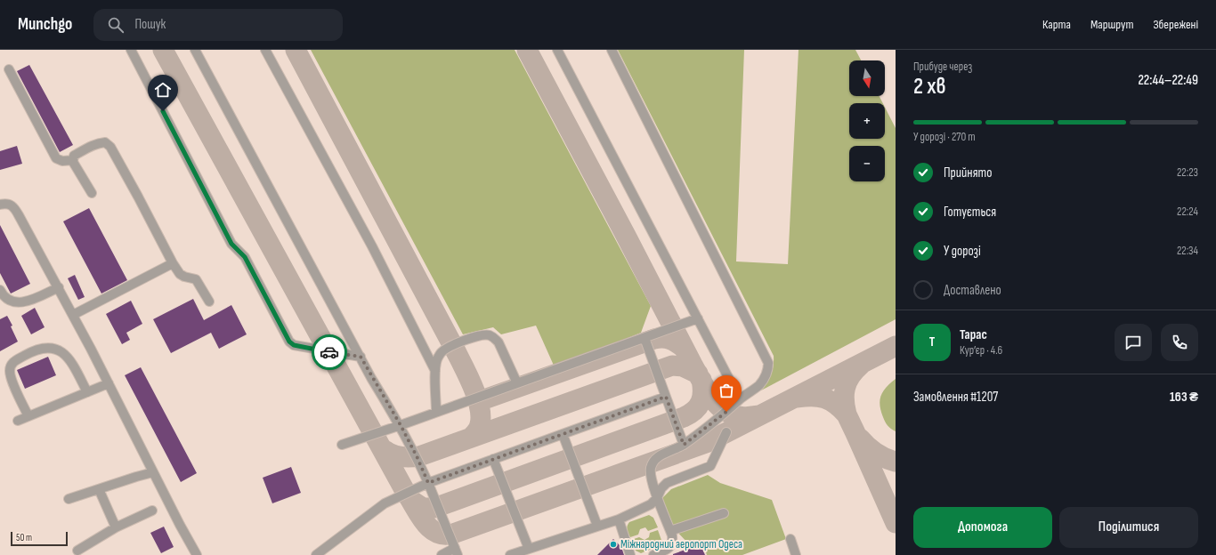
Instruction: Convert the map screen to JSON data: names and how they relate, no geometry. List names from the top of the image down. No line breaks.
{"places":["Міжнародний аеропорт Одеса"],"scale_bar":"50 m","north":"bottom","page":{"header":"Munchgo","search":"Пошук","nav":["Карта","Маршрут","Збережені"],"heading":["2 хв","Прибуде через","22:44–22:49"],"panel":["Тарас","Кур’єр · 4.6","Замовлення #1207","163 ₴"],"map_buttons":["+","−"],"bar":"У дорозі · 270 m","list":[["Прийнято","22:23"],["Готується","22:24"],["У дорозі","22:34"],"Доставлено"],"round":"Т","buttons":["Допомога","Поділитися"],"scale":"50 m"}}
